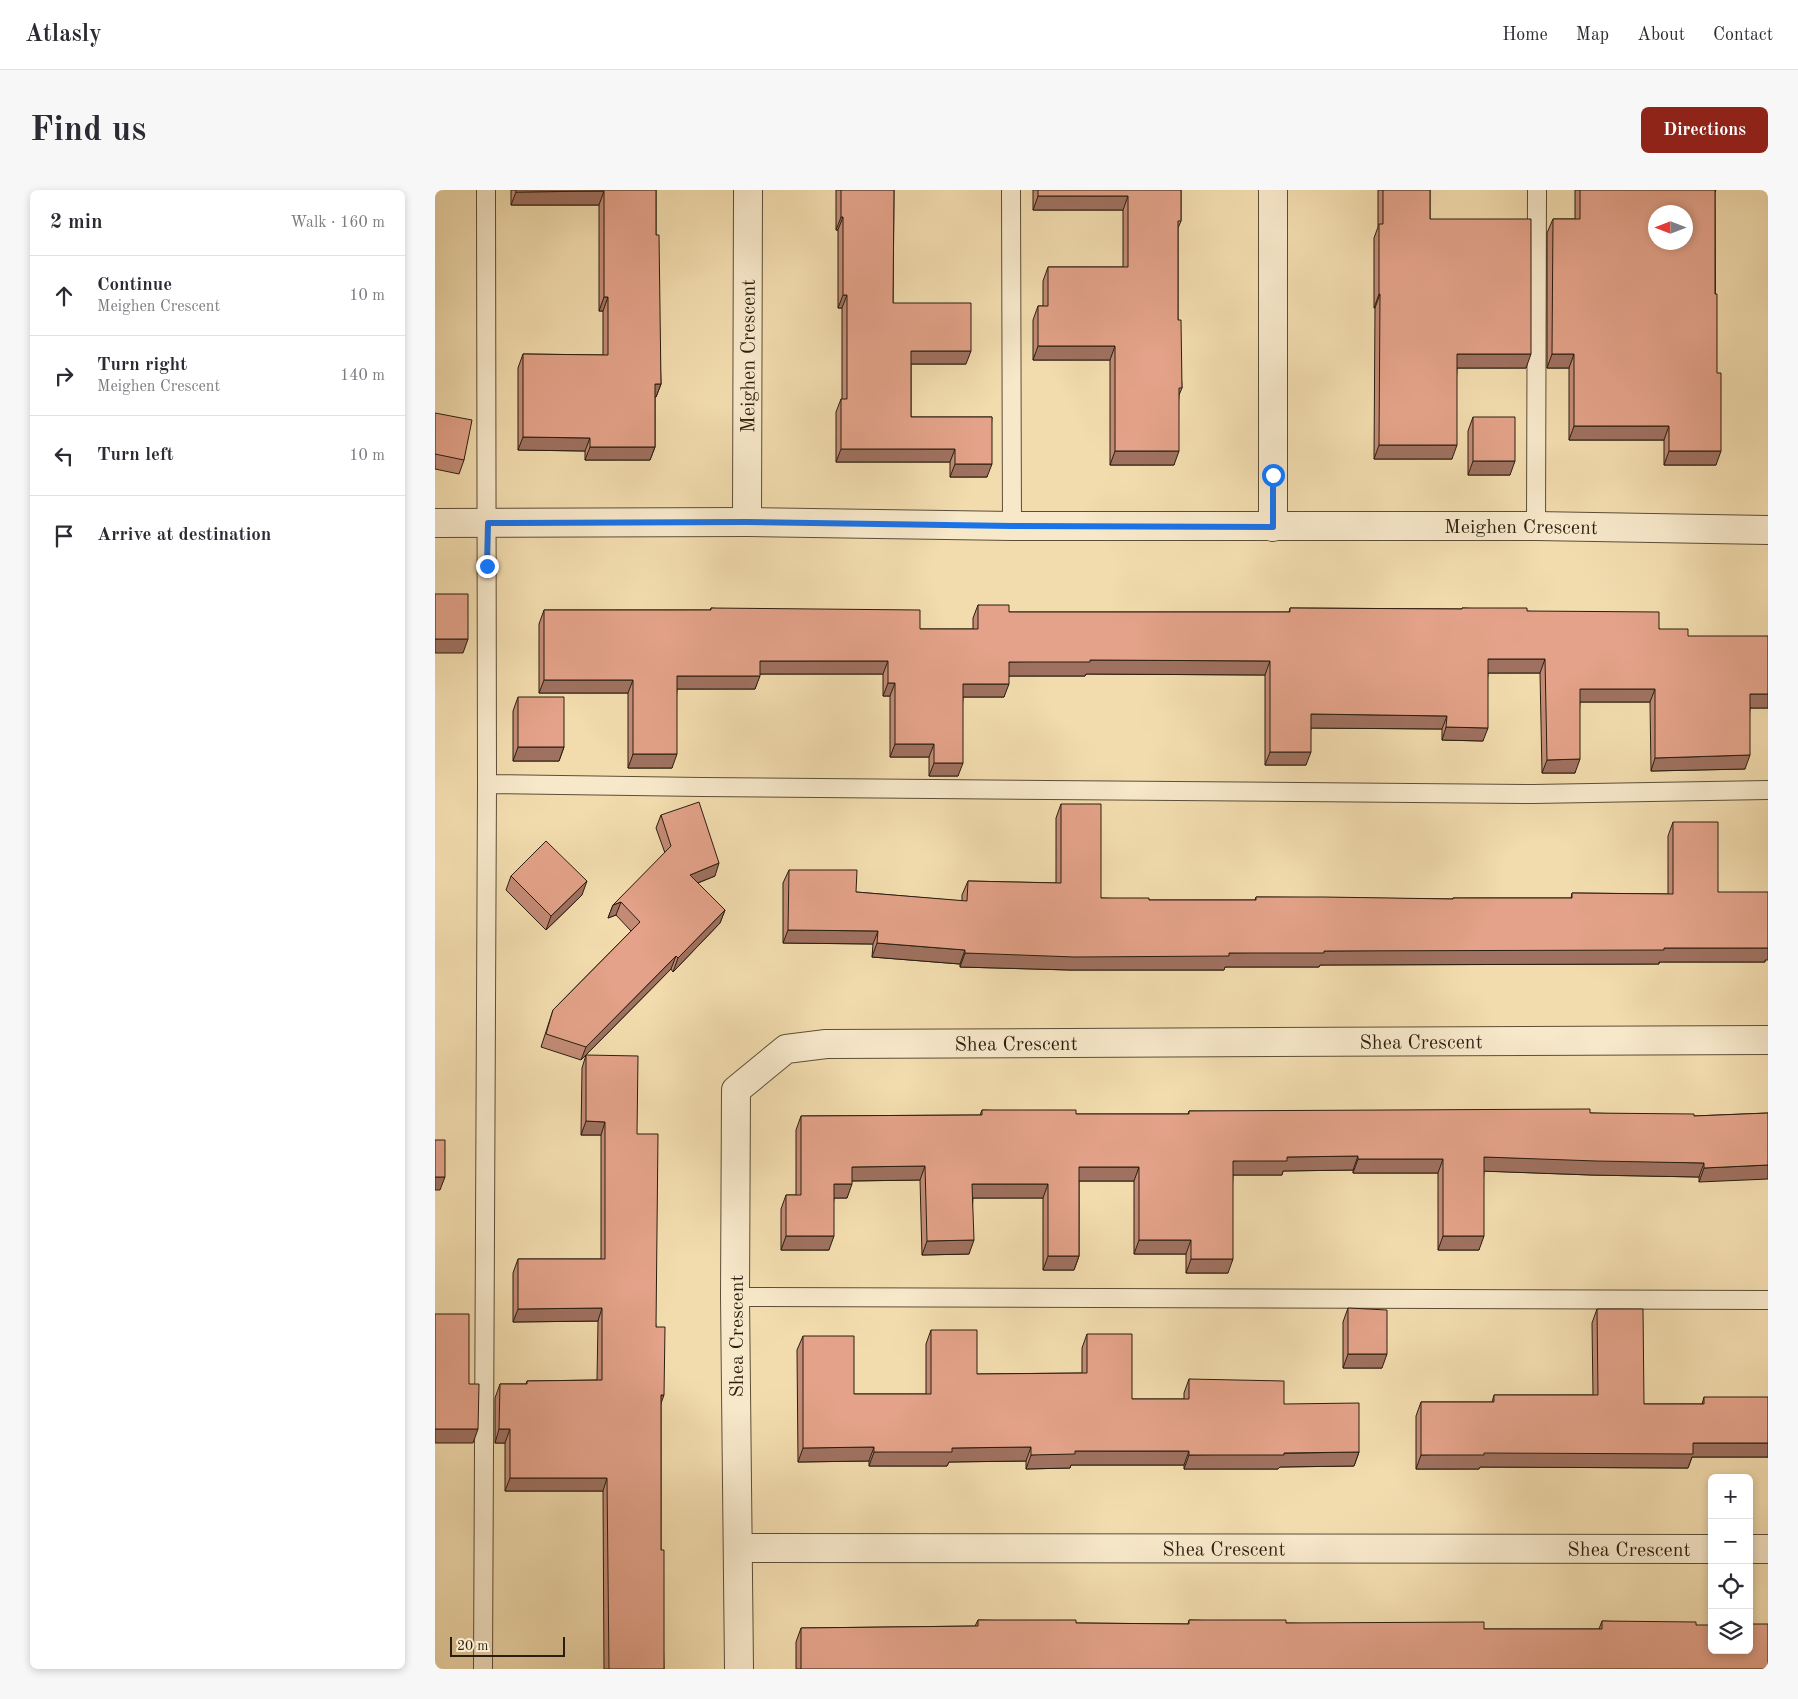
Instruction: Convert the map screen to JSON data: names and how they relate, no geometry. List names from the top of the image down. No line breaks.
{"streets":{"street":["Meighen Crescent","Shea Crescent"]},"scale_bar":"20 m","north":"left","page":{"header":"Atlasly","nav":["Home","Map","About","Contact"],"buttons":"Directions","title":"Find us","heading":["2 min","Walk · 160 m"],"list":[["Continue","Meighen Crescent","10 m"],["Turn right","Meighen Crescent","140 m"],["Turn left","10 m"],"Arrive at destination"],"map_buttons":["+","−"],"scale":"20 m"}}
